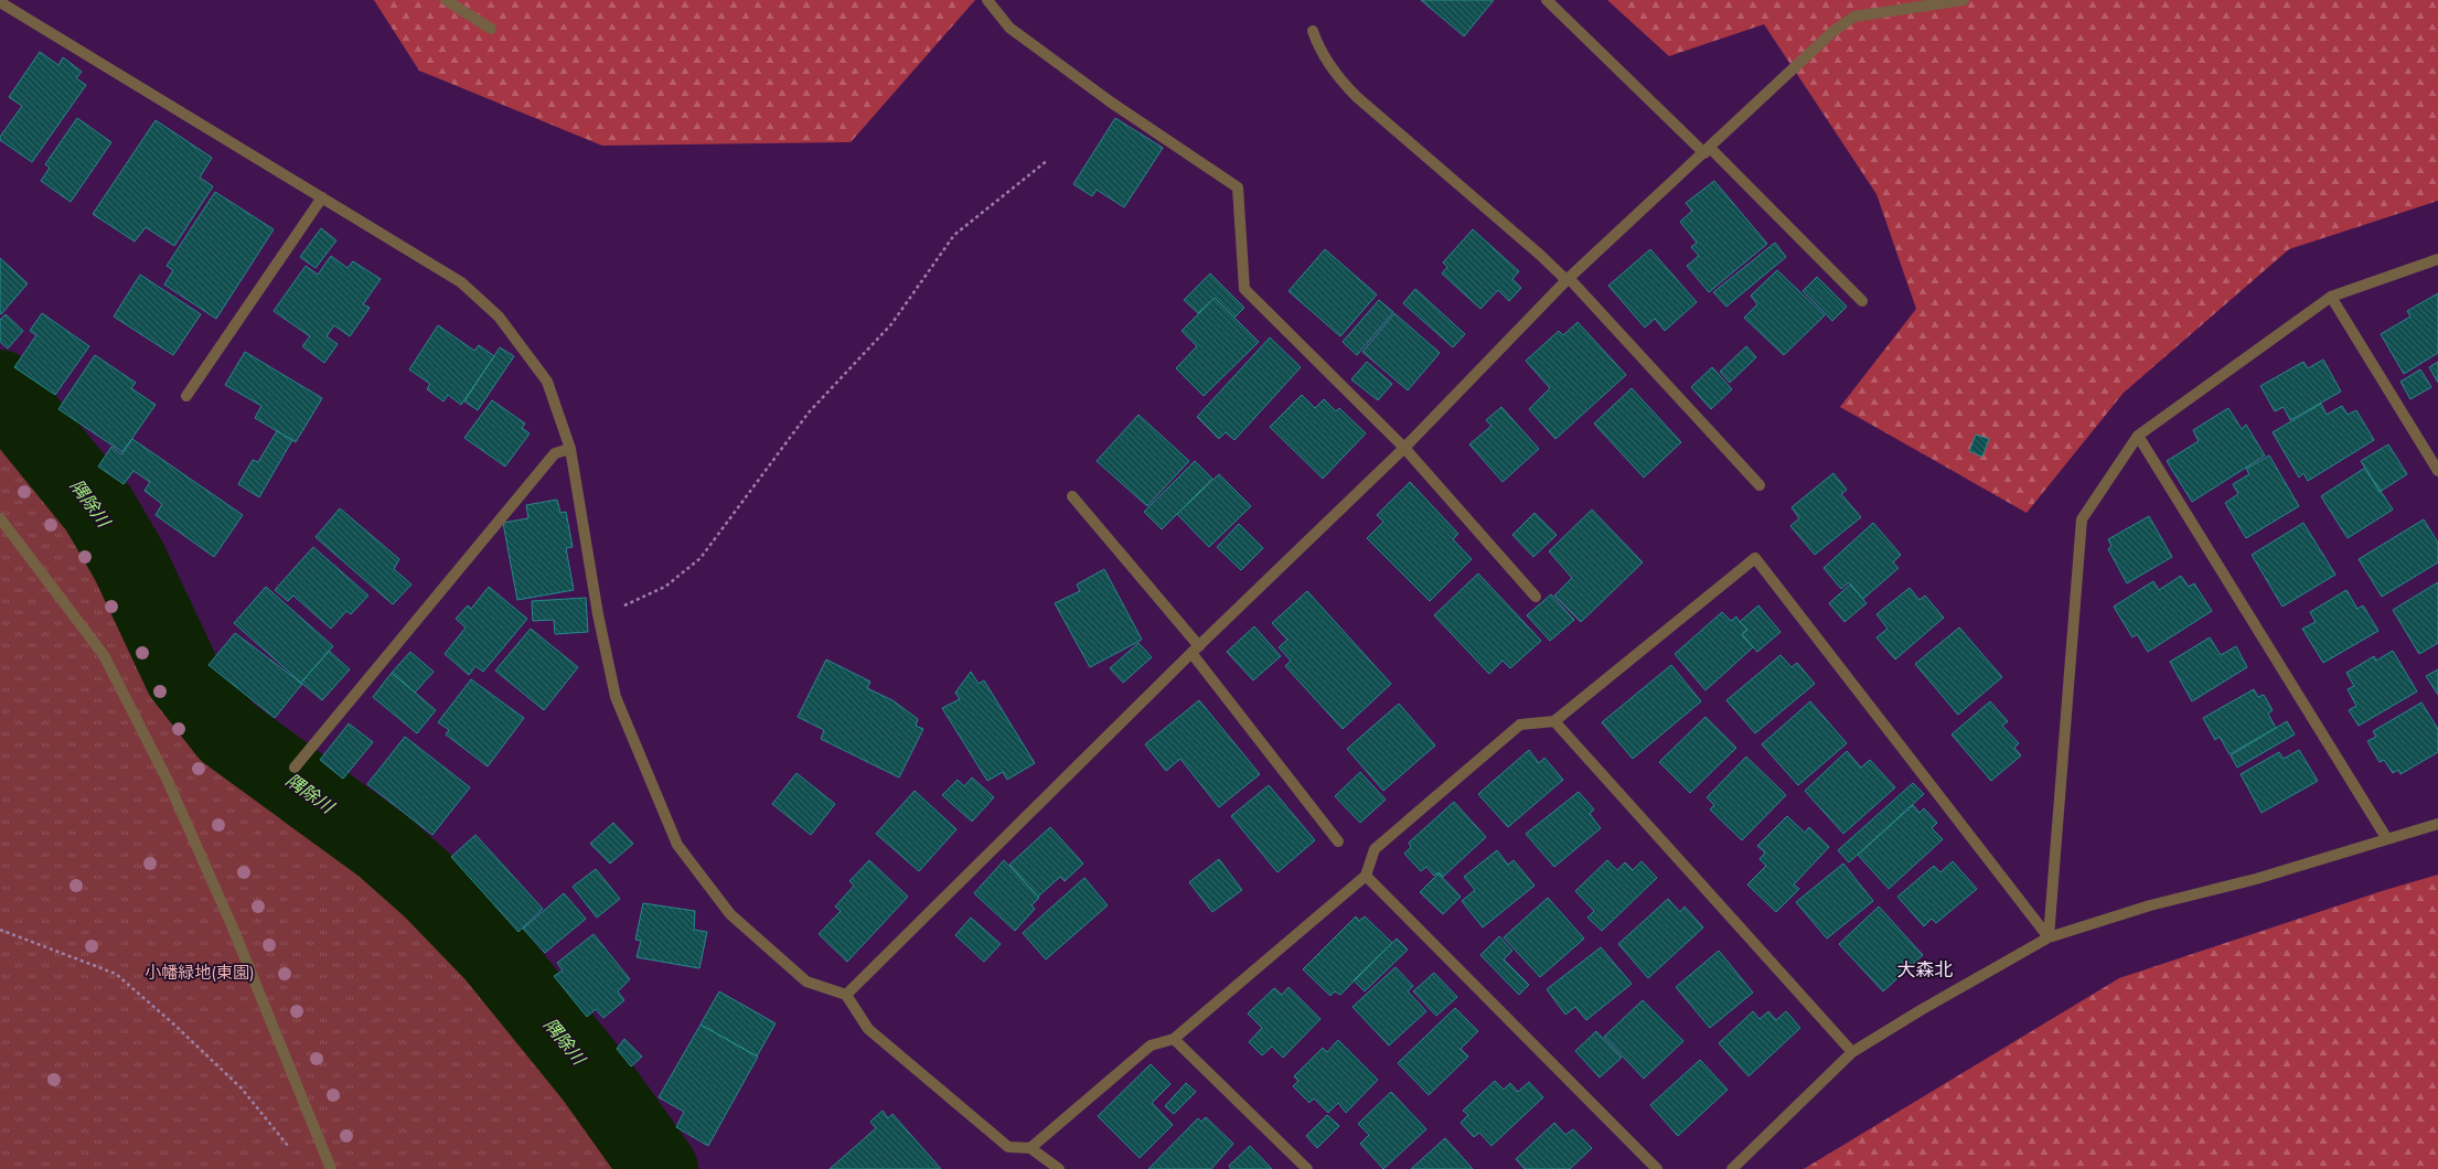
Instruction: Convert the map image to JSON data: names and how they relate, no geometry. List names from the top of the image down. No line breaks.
{"districts":["大森北"],"water":["隅除川"],"parks":["小幡緑地(東園)"]}
